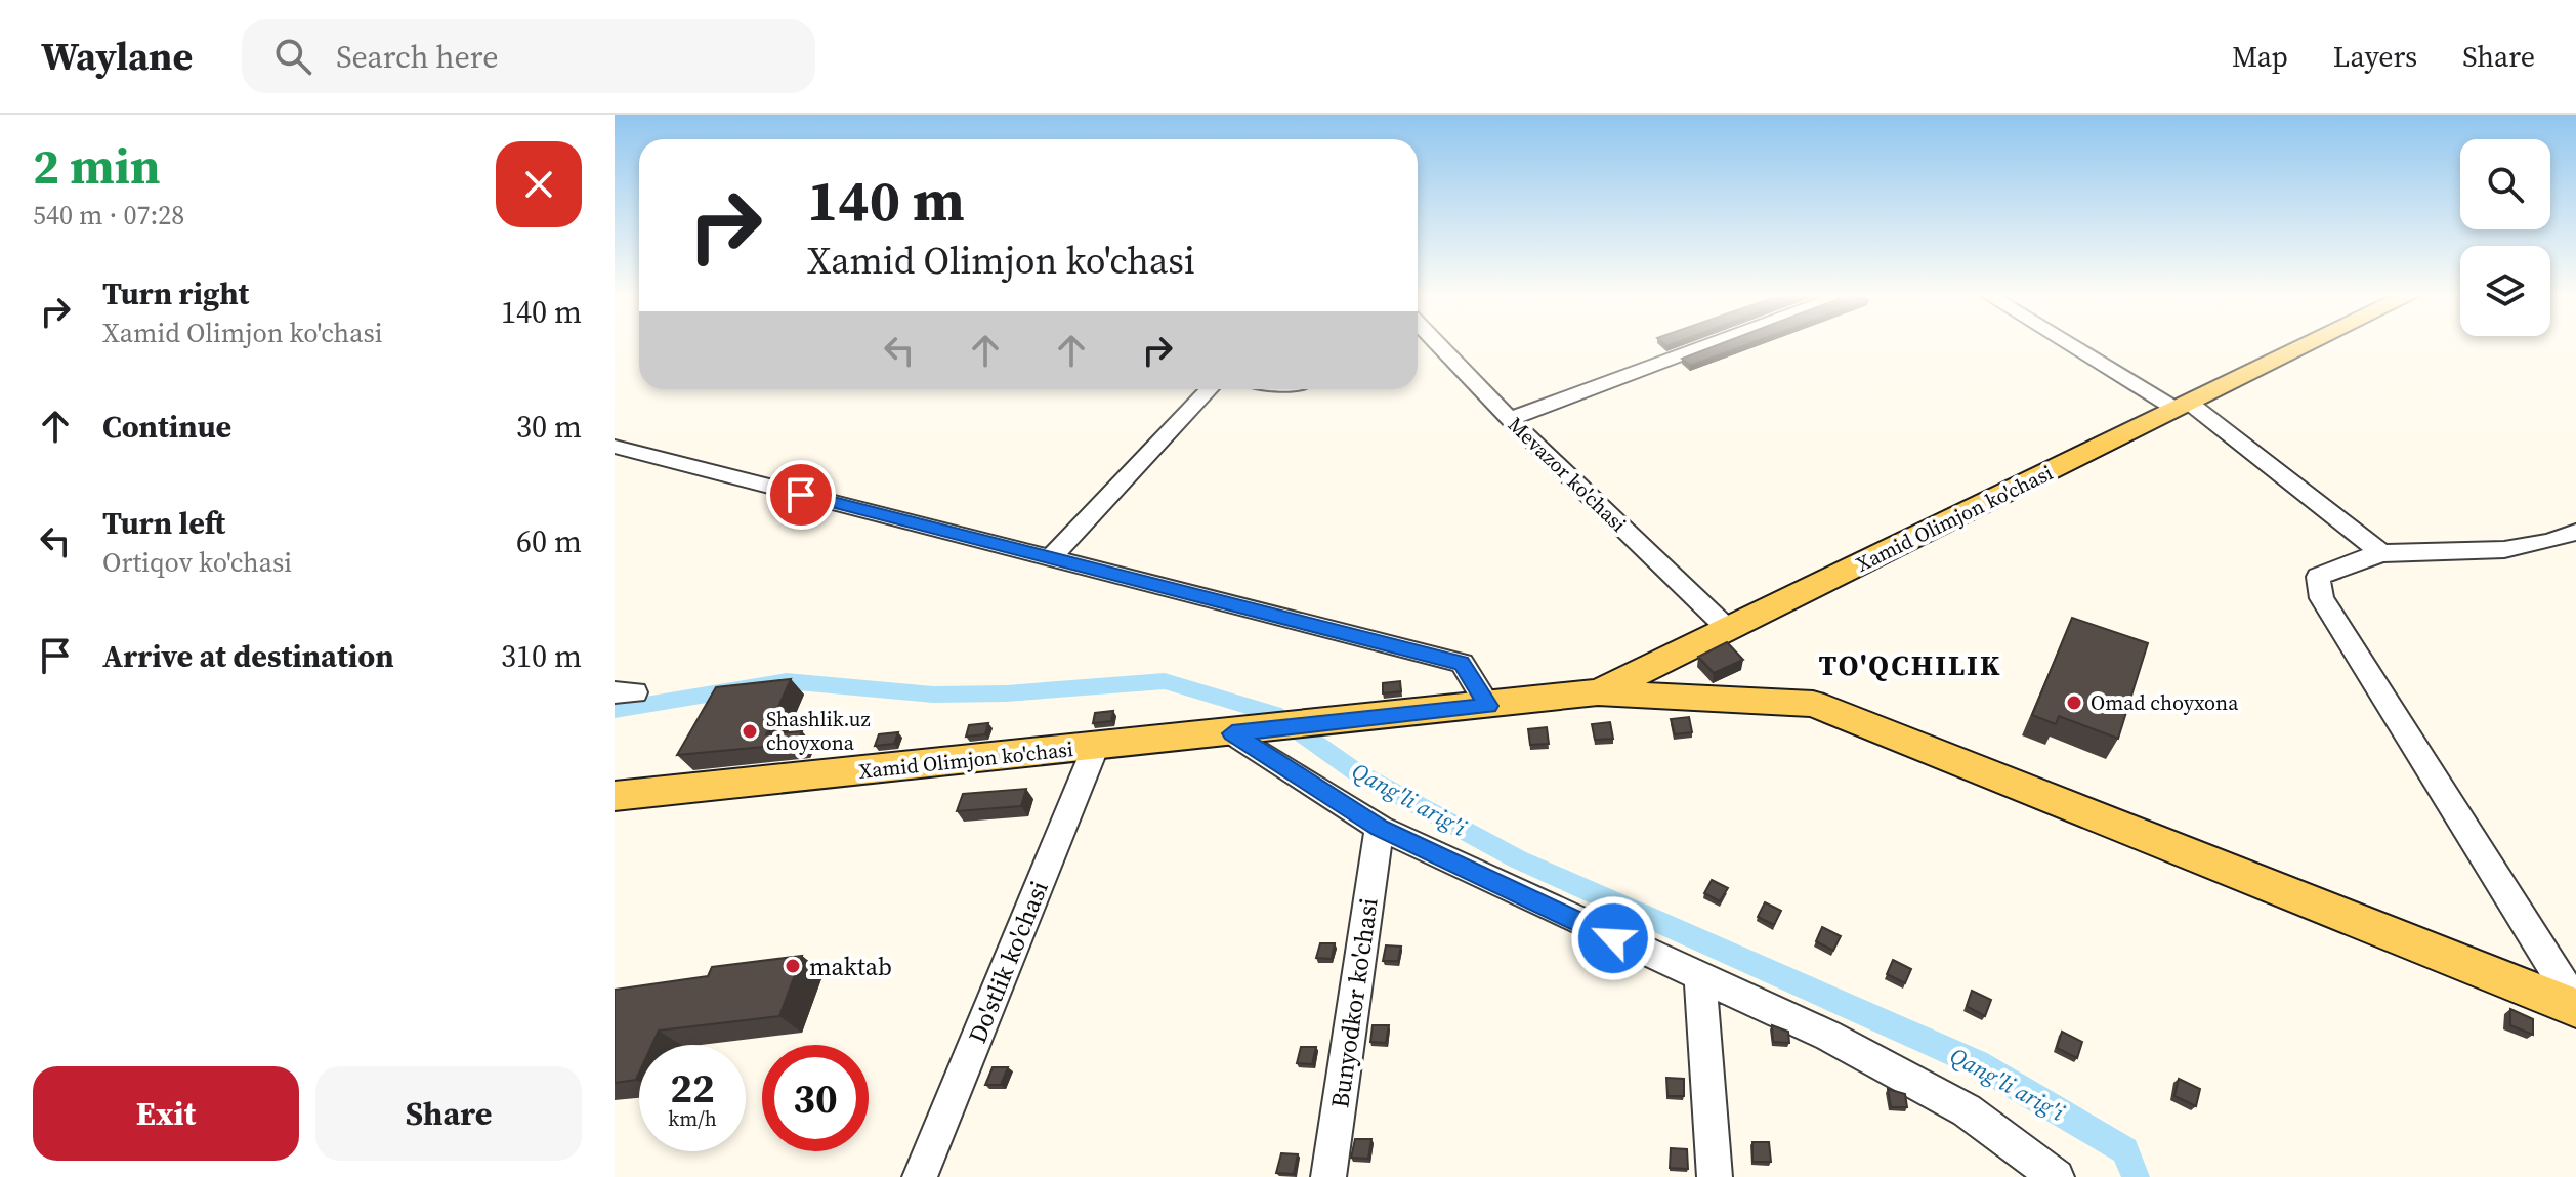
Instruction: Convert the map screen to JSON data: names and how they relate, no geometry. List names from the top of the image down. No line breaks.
{"streets":{"main road":["Xamid Olimjon ko'chasi"],"street":["Mevazor ko'chasi","Do'stlik ko'chasi","Bunyodkor ko'chasi"]},"crossings":[["Mevazor ko'chasi","Xamid Olimjon ko'chasi"],["Xamid Olimjon ko'chasi","Do'stlik ko'chasi"]],"districts":["TO'QCHILIK"],"water":["Qang'li arig'i"],"places":["Omad choyxona","Shashlik.uz choyxona","maktab"],"page":{"header":"Waylane","search":"Search here","nav":["Map","Layers","Share"],"heading":["2 min","540 m · 07:28"],"turn":["140 m","Xamid Olimjon ko'chasi"],"list":[{"name":"Turn right","note":"Xamid Olimjon ko'chasi","value":"140 m"},{"name":"Continue","value":"30 m"},{"name":"Turn left","note":"Ortiqov ko'chasi","value":"60 m"},{"name":"Arrive at destination","value":"310 m"}],"speed":"22 km/h","limit":"30","buttons":["Exit","Share"]}}
